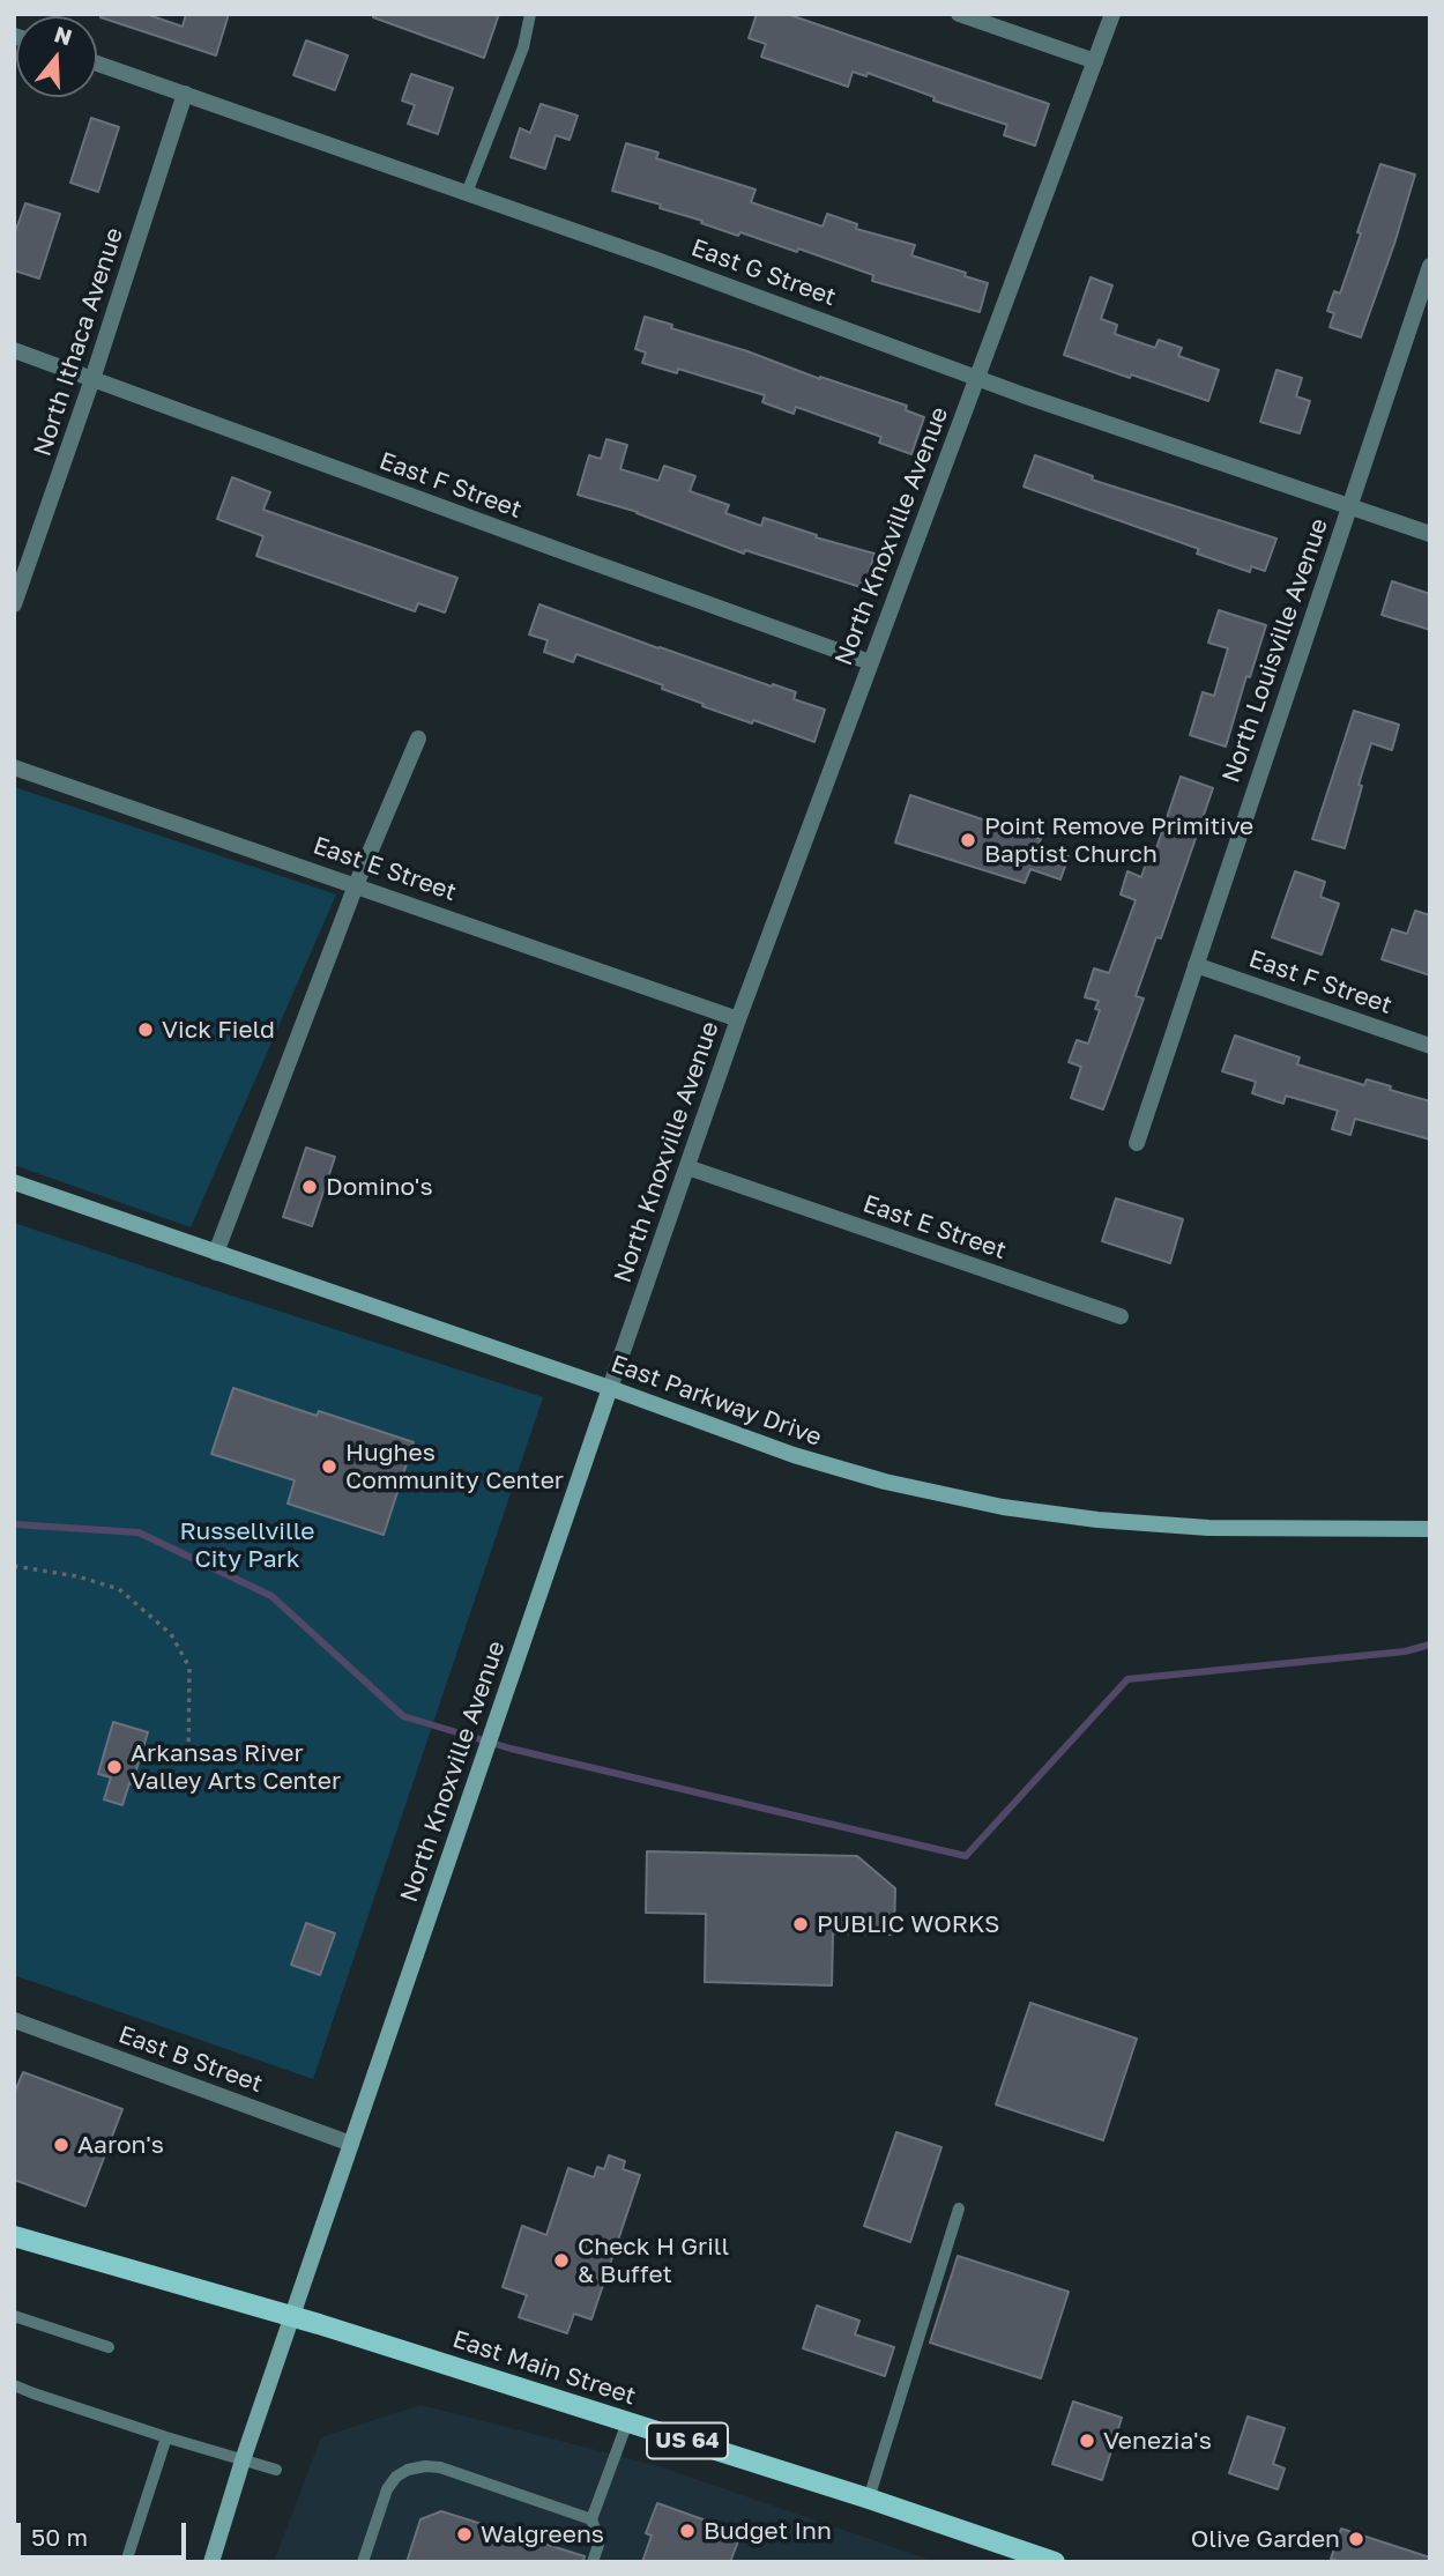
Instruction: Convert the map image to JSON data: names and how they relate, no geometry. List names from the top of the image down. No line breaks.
{"streets":{"main road":["North Knoxville Avenue","East Parkway Drive","East Main Street","US 64"],"street":["East G Street","North Ithaca Avenue","East F Street","North Louisville Avenue","East E Street","East B Street"]},"crossings":[["East G Street","North Ithaca Avenue"],["East G Street","North Knoxville Avenue"],["East G Street","North Louisville Avenue"],["North Ithaca Avenue","East F Street"],["East F Street","North Knoxville Avenue"],["East F Street","North Louisville Avenue"],["North Knoxville Avenue","East E Street"],["North Knoxville Avenue","East Parkway Drive"],["North Knoxville Avenue","East B Street"],["North Knoxville Avenue","East Main Street"]],"parks":["Russellville City Park"],"places":["Point Remove Primitive Baptist Church","Vick Field","Domino's","Hughes Community Center","Arkansas River Valley Arts Center","PUBLIC WORKS","Aaron's","Check H Grill & Buffet","Venezia's","Budget Inn","Walgreens","Olive Garden"],"scale_bar":"50 m","north":"top"}
